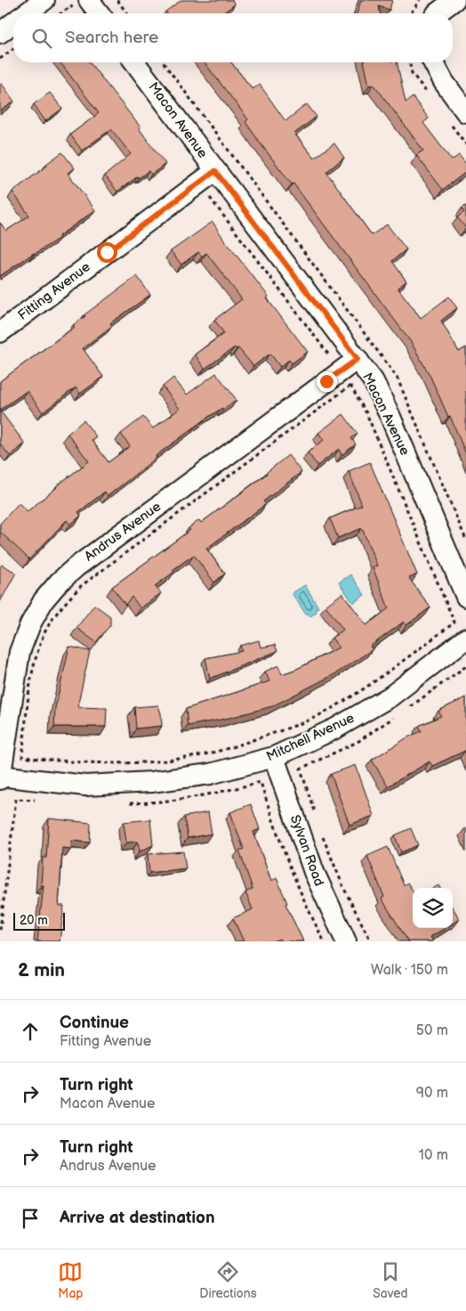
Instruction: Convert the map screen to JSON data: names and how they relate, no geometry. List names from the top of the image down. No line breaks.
{"streets":{"street":["Macon Avenue","Fitting Avenue","Andrus Avenue","Mitchell Avenue","Sylvan Road"]},"crossings":[["Macon Avenue","Fitting Avenue"],["Macon Avenue","Andrus Avenue"],["Andrus Avenue","Mitchell Avenue"],["Mitchell Avenue","Sylvan Road"]],"scale_bar":"20 m","page":{"search":"Search here","scale":"20 m","heading":["2 min","Walk · 150 m"],"list":[["Continue","Fitting Avenue","50 m"],["Turn right","Macon Avenue","90 m"],["Turn right","Andrus Avenue","10 m"],"Arrive at destination"],"nav":["Map","Directions","Saved"]}}
